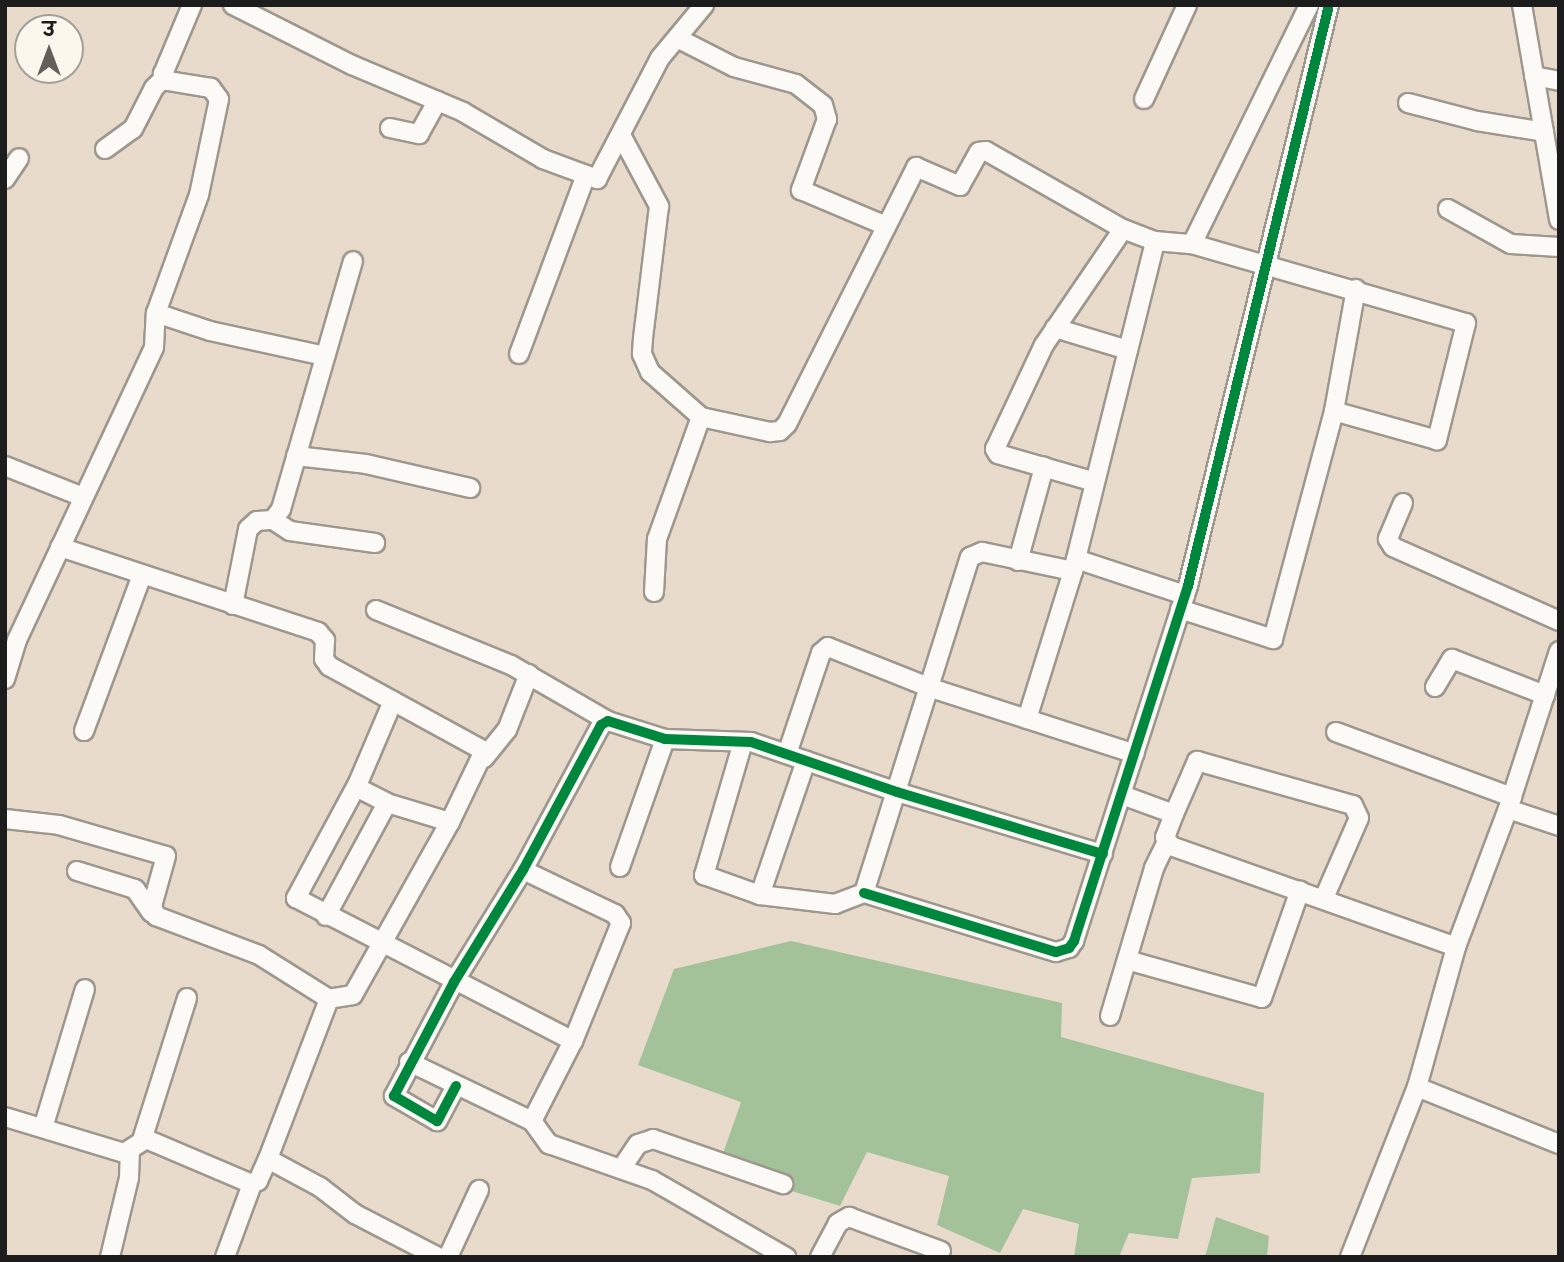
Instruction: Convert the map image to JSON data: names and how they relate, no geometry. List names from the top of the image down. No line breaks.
{"north":"top"}
